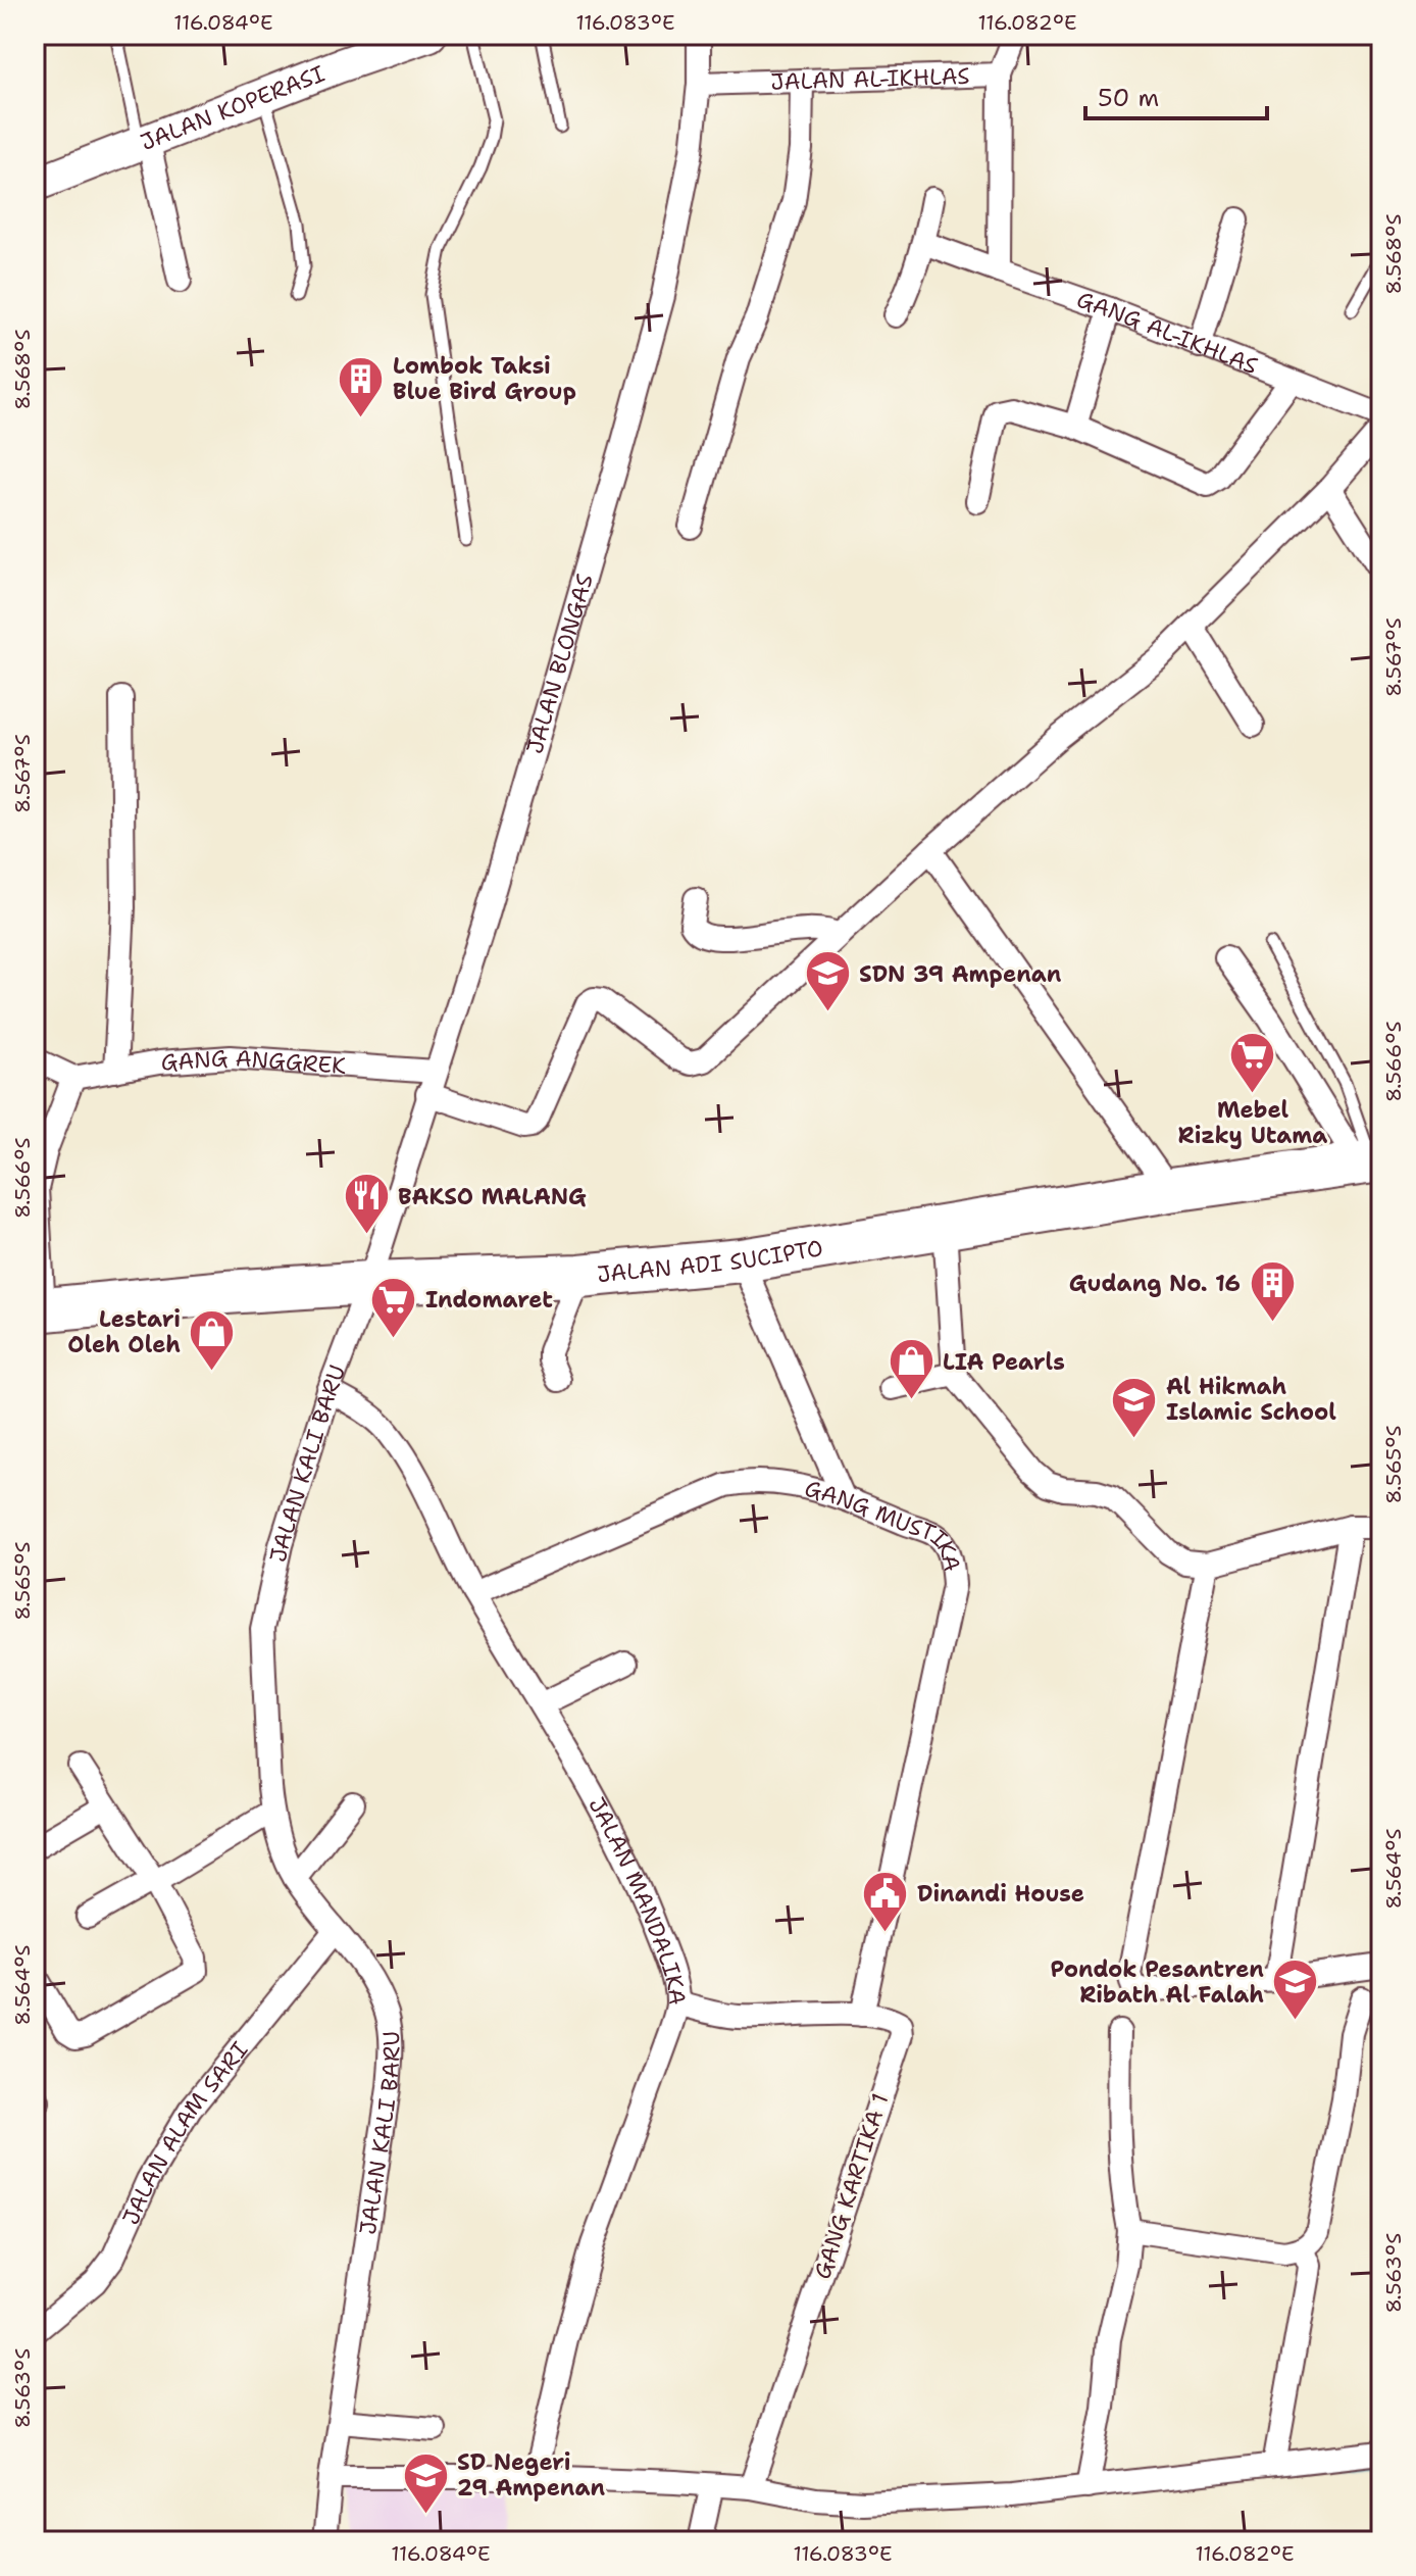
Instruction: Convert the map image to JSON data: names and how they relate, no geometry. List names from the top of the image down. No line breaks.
{"streets":{"highway":["JALAN ADI SUCIPTO"],"street":["JALAN AL-IKHLAS","JALAN KOPERASI","GANG AL-IKHLAS","JALAN BLONGAS","GANG ANGGREK","JALAN KALI BARU","GANG MUSTIKA","JALAN MANDALIKA","JALAN ALAM SARI","GANG KARTIKA 1"]},"crossings":[["JALAN AL-IKHLAS","JALAN BLONGAS"],["JALAN BLONGAS","GANG ANGGREK"],["JALAN BLONGAS","JALAN ADI SUCIPTO"],["JALAN BLONGAS","JALAN KALI BARU"],["JALAN ADI SUCIPTO","JALAN KALI BARU"],["JALAN KALI BARU","JALAN MANDALIKA"],["JALAN KALI BARU","JALAN ALAM SARI"],["GANG MUSTIKA","JALAN MANDALIKA"],["GANG MUSTIKA","GANG KARTIKA 1"]],"places":{"building":["Lombok Taksi Blue Bird Group","Gudang No. 16"],"school or university":["SDN 39 Ampenan","Al Hikmah Islamic School","Pondok Pesantren Ribath Al Falah","SD Negeri 29 Ampenan"],"supermarket":["Mebel Rizky Utama","Indomaret"],"restaurant":["BAKSO MALANG"],"shop":["Lestari Oleh Oleh","LIA Pearls"],"public building":["Dinandi House"]},"scale_bar":"50 m","coordinates":["116.084°E","116.083°E","116.082°E","8.568°S","8.567°S","8.566°S","8.565°S","8.564°S","8.563°S"]}
